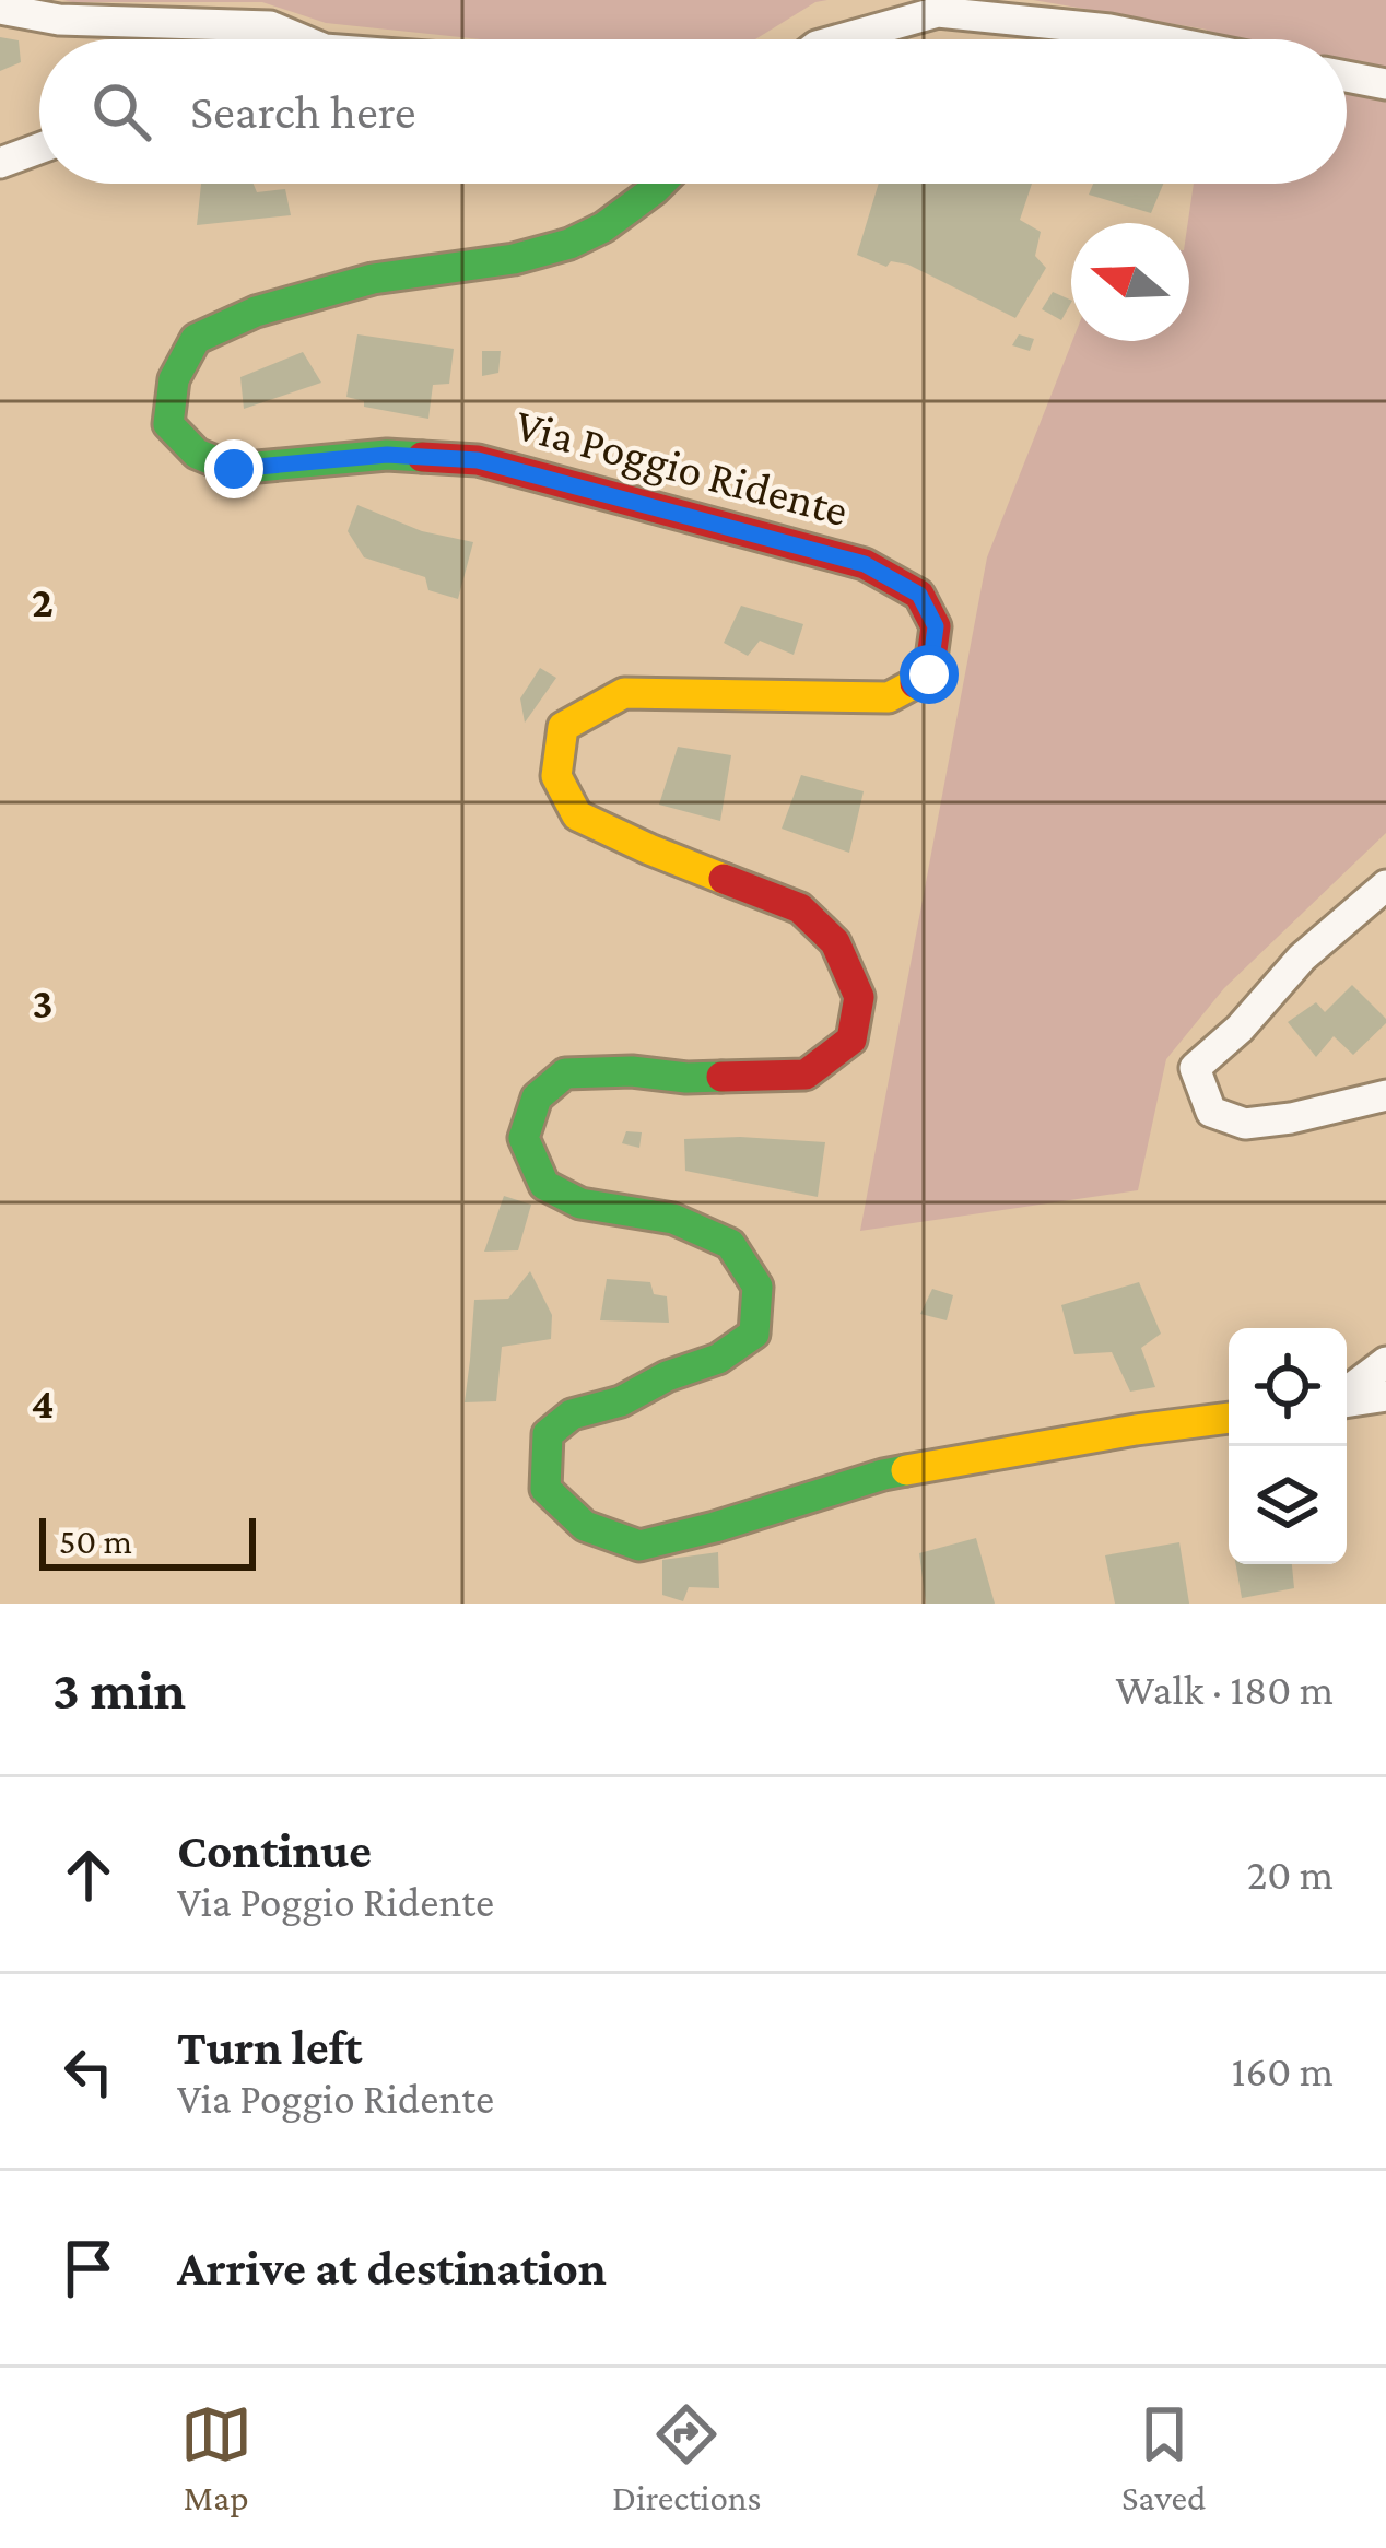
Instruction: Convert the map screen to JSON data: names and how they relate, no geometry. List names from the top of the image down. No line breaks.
{"streets":{"street":["Via Poggio Ridente"]},"scale_bar":"50 m","north":"left","page":{"search":"Search here","scale":"50 m","heading":["3 min","Walk · 180 m"],"list":[["Continue","Via Poggio Ridente","20 m"],["Turn left","Via Poggio Ridente","160 m"],"Arrive at destination"],"nav":["Map","Directions","Saved"]},"grid":{"rows":["2","3","4"]}}
